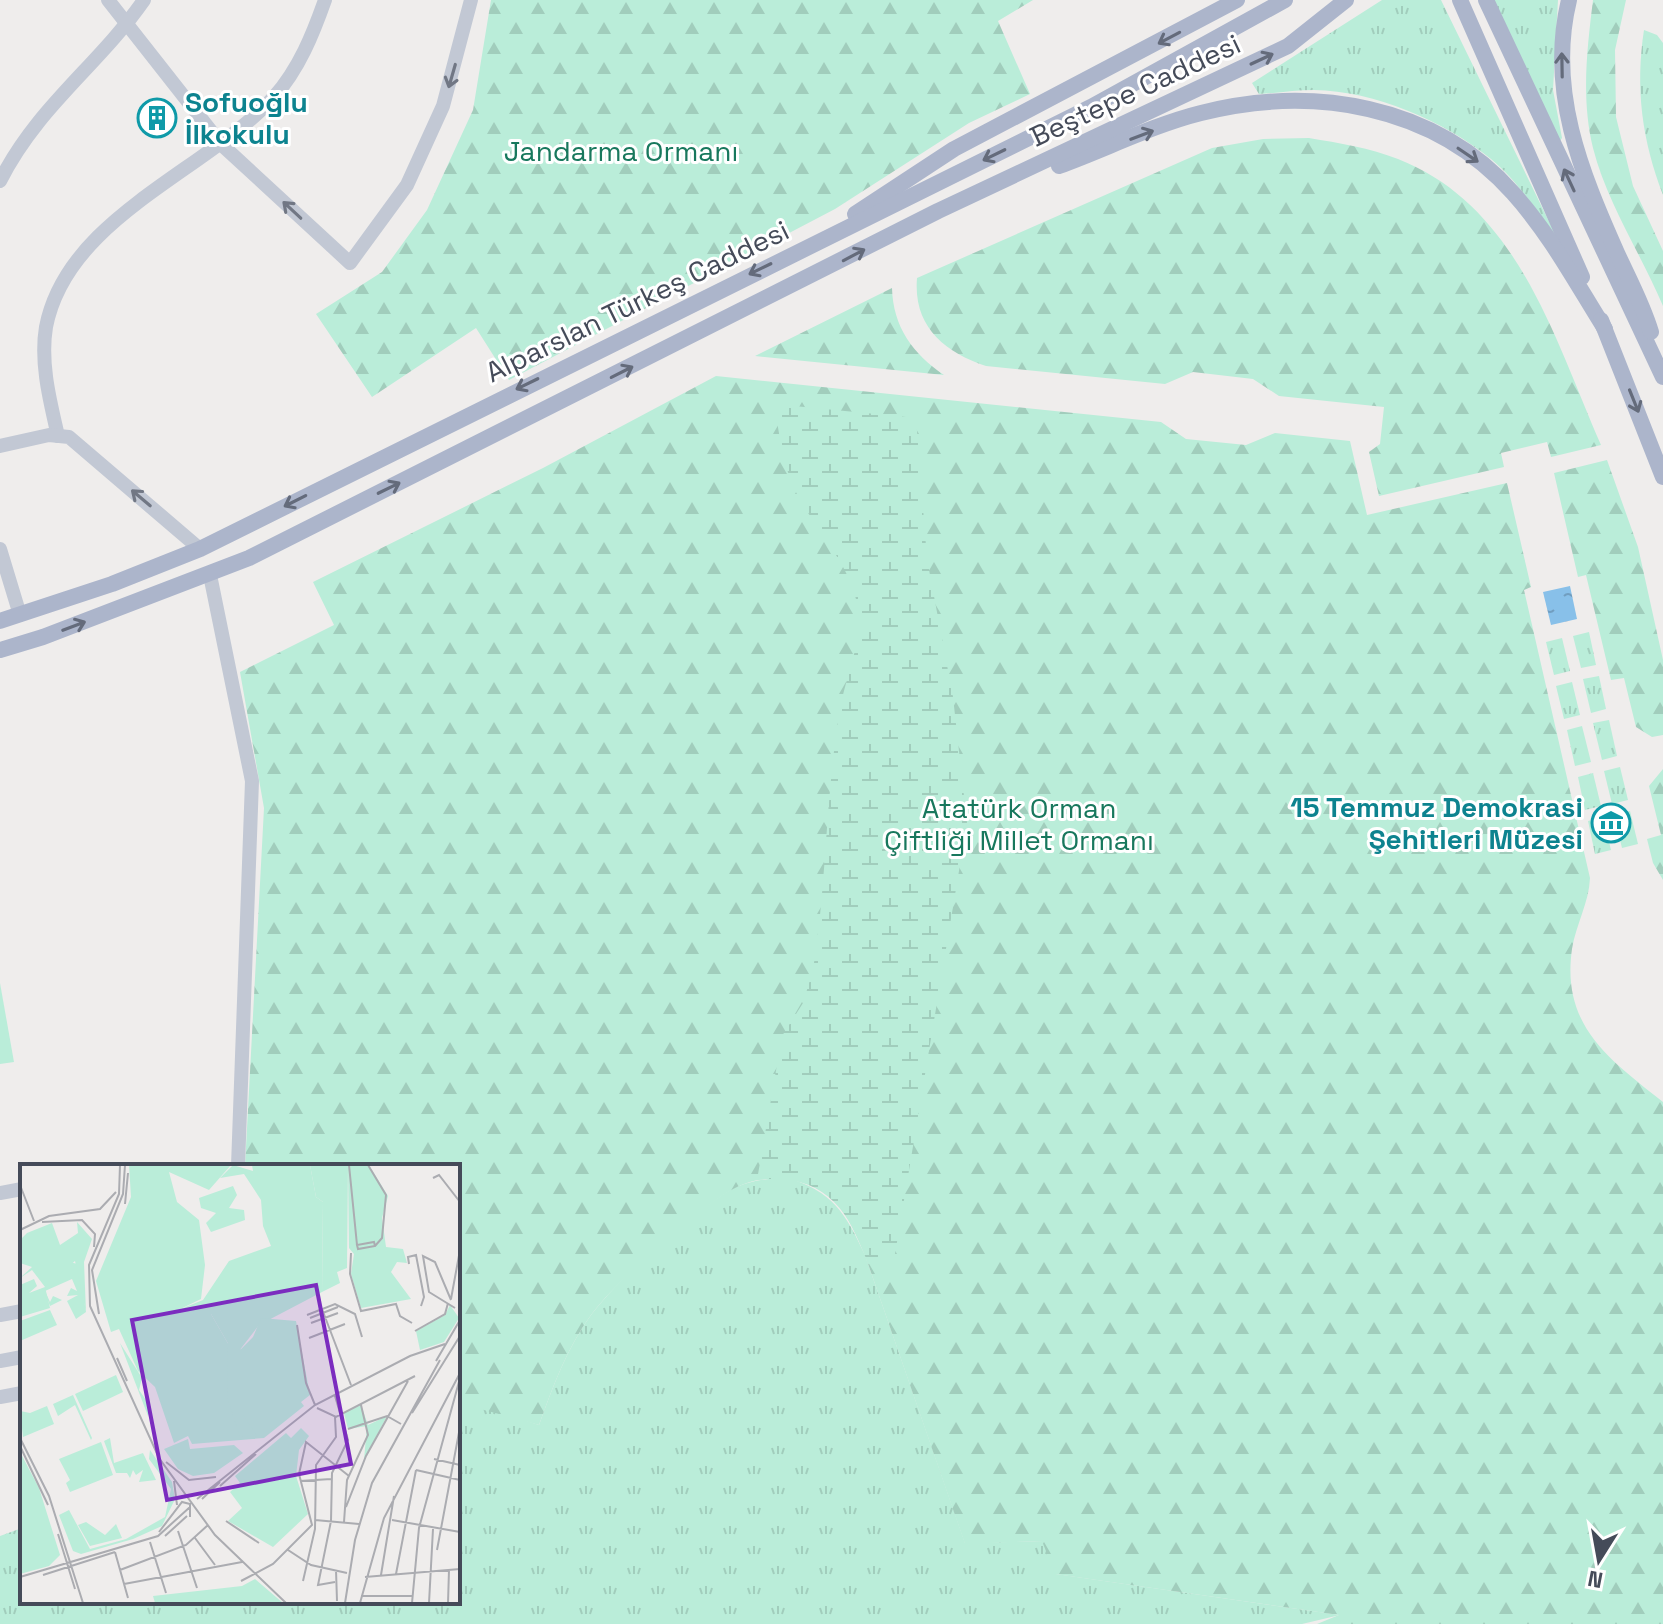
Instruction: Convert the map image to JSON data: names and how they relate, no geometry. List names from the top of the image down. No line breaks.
{"streets":{"main road":["Beştepe Caddesi","Alparslan Türkeş Caddesi"]},"crossings":[["Beştepe Caddesi","Alparslan Türkeş Caddesi"]],"parks":["Jandarma Ormanı","Atatürk Orman Çiftliği Millet Ormanı"],"places":{"building":["Sofuoğlu İlkokulu"],"museum":["15 Temmuz Demokrasi Şehitleri Müzesi"]},"north":"bottom"}
